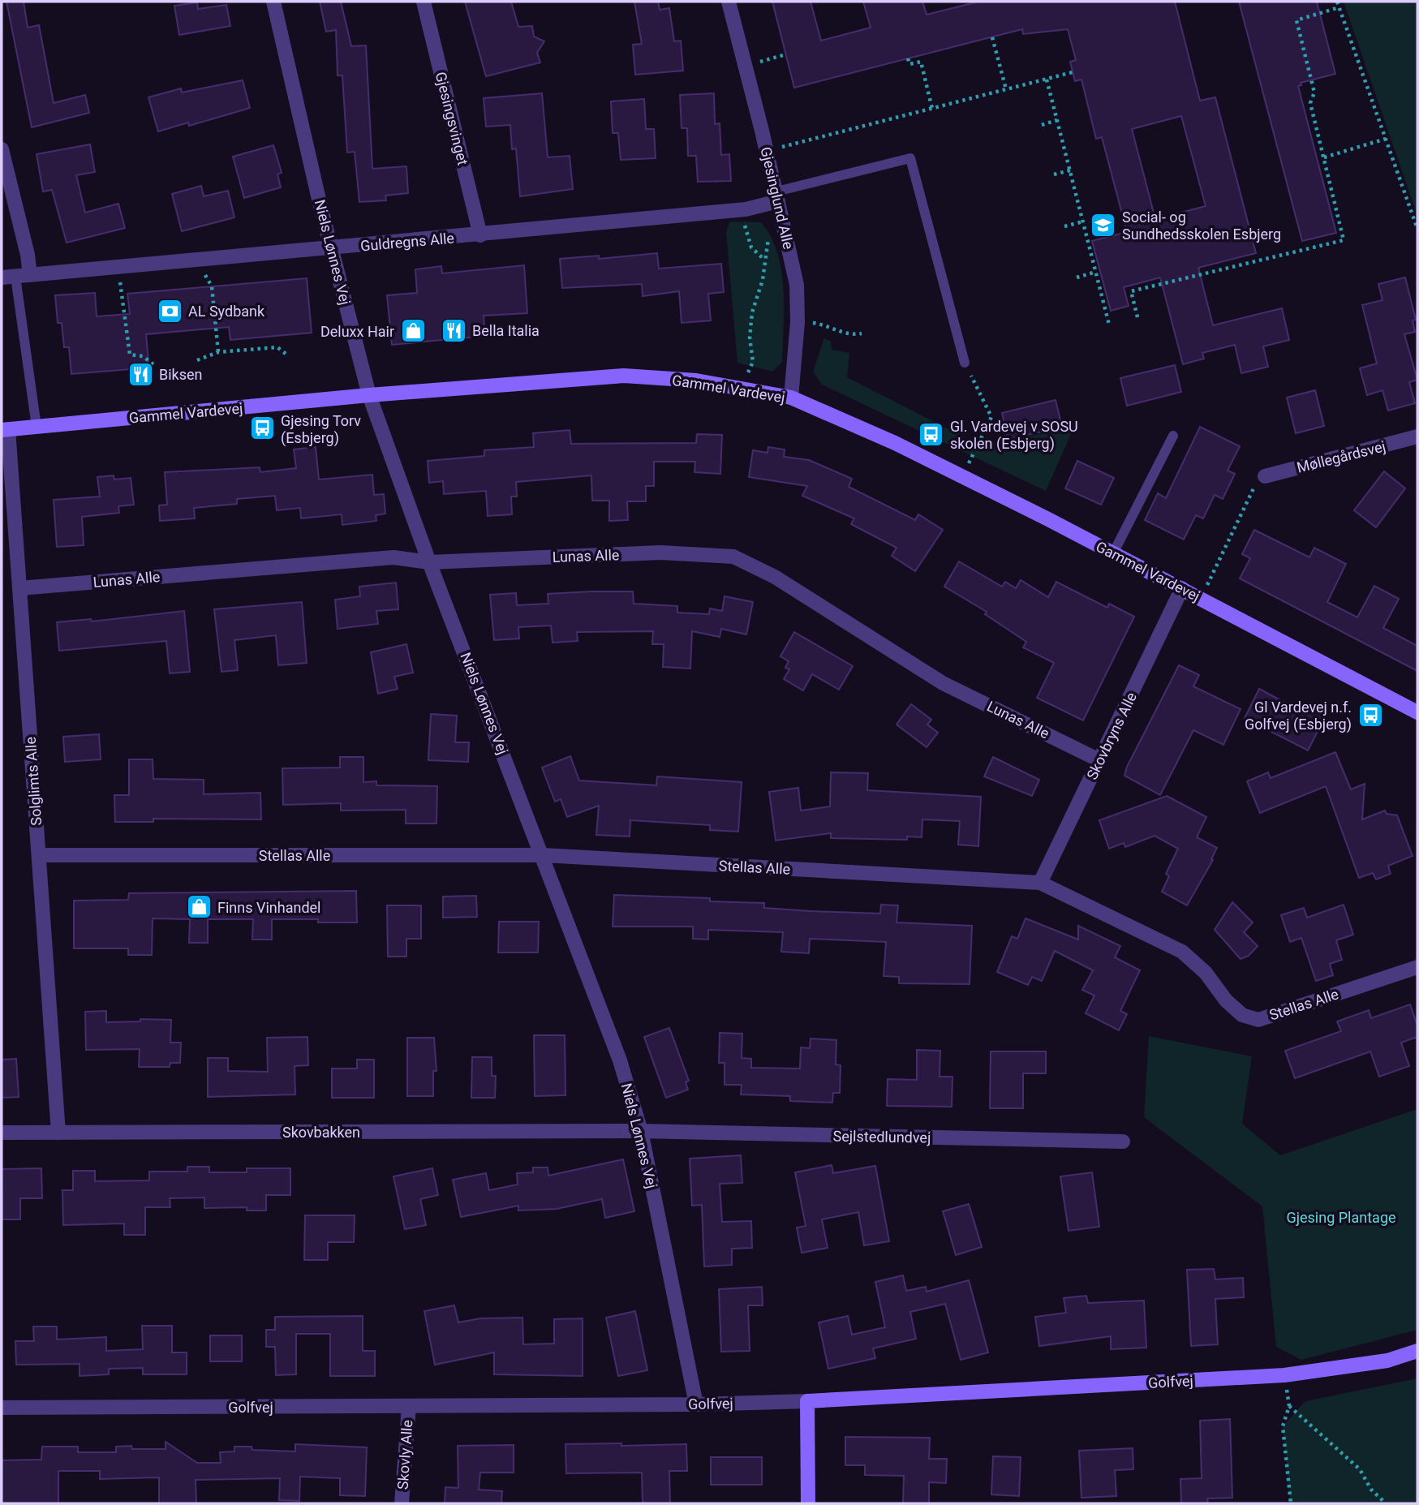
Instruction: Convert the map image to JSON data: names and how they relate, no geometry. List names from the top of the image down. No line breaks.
{"streets":{"street":["Gjesingsvinget","Gjesinglund Alle","Guldregns Alle","Niels Lønnes Vej","Gammel Vardevej","Møllegårdsvej","Lunas Alle","Skovbryns Alle","Solglimts Alle","Stellas Alle","Skovbakken","Sejlstedlundvej","Golfvej","Skovly Alle"]},"crossings":[["Gjesingsvinget","Guldregns Alle"],["Gjesinglund Alle","Guldregns Alle"],["Gjesinglund Alle","Gammel Vardevej"],["Guldregns Alle","Niels Lønnes Vej"],["Niels Lønnes Vej","Gammel Vardevej"],["Niels Lønnes Vej","Lunas Alle"],["Niels Lønnes Vej","Stellas Alle"],["Niels Lønnes Vej","Skovbakken"],["Niels Lønnes Vej","Sejlstedlundvej"],["Niels Lønnes Vej","Golfvej"],["Gammel Vardevej","Skovbryns Alle"],["Gammel Vardevej","Solglimts Alle"],["Lunas Alle","Skovbryns Alle"],["Lunas Alle","Solglimts Alle"],["Skovbryns Alle","Stellas Alle"],["Solglimts Alle","Stellas Alle"],["Solglimts Alle","Skovbakken"],["Skovbakken","Sejlstedlundvej"],["Golfvej","Skovly Alle"]],"parks":["Gjesing Plantage"],"places":{"school or university":["Social- og Sundhedsskolen Esbjerg"],"bank":["AL Sydbank"],"restaurant":["Bella Italia","Biksen"],"shop":["Deluxx Hair","Finns Vinhandel"],"bus stop":["Gjesing Torv (Esbjerg)","Gl. Vardevej v SOSU skolen (Esbjerg)","Gl Vardevej n.f. Golfvej (Esbjerg)"]}}
